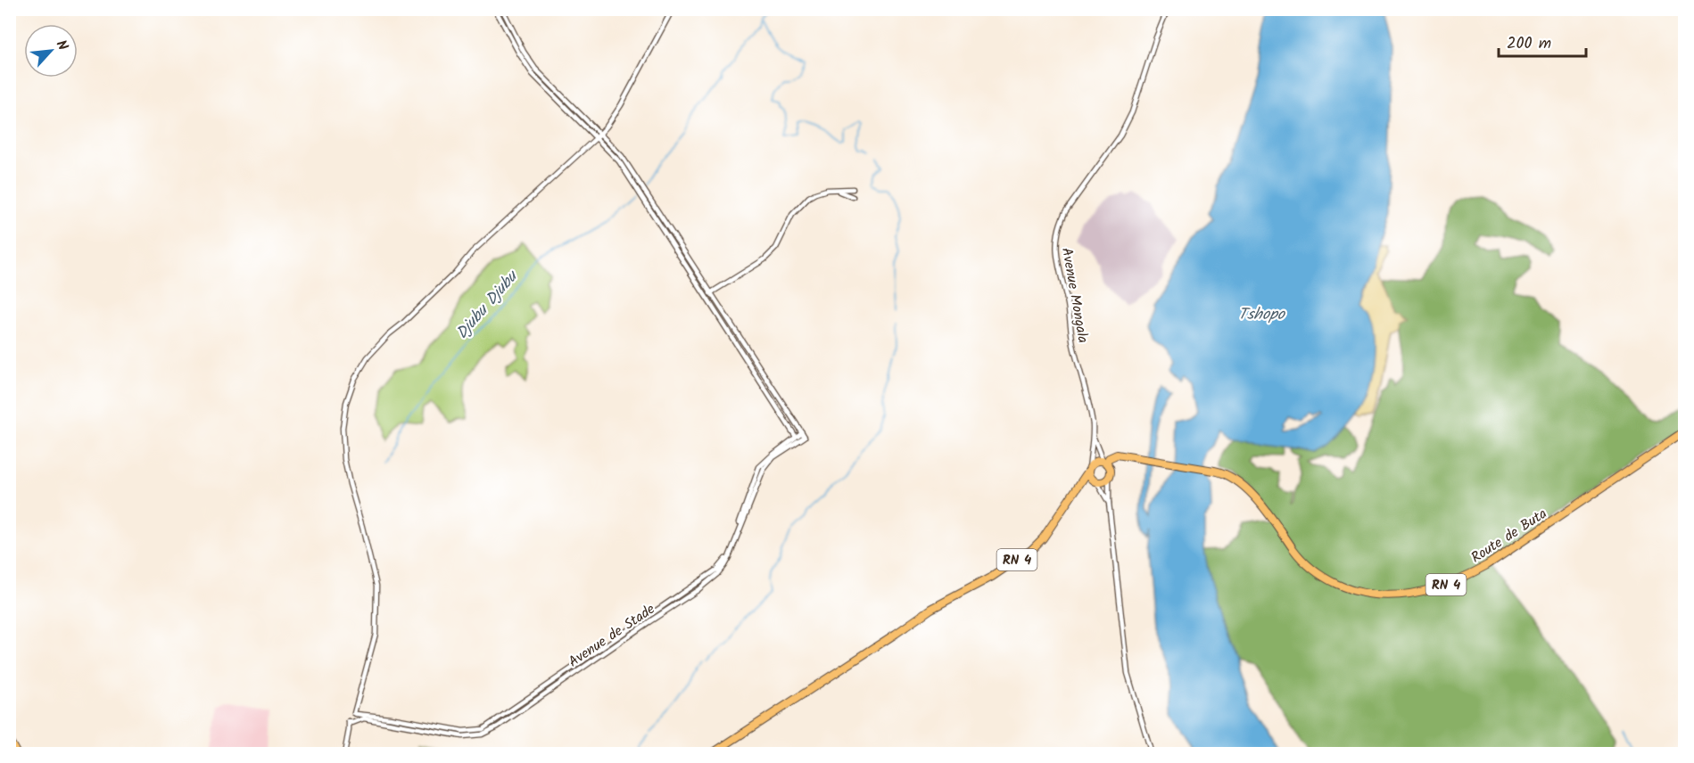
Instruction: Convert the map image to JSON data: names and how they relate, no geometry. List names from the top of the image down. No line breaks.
{"streets":{"highway":["Route de Buta","RN 4"],"street":["Avenue Mongala","Avenue de Stade"]},"crossings":[["Route de Buta","RN 4"]],"water":["Djubu Djubu","Tshopo"],"scale_bar":"200 m","north":"top right"}
